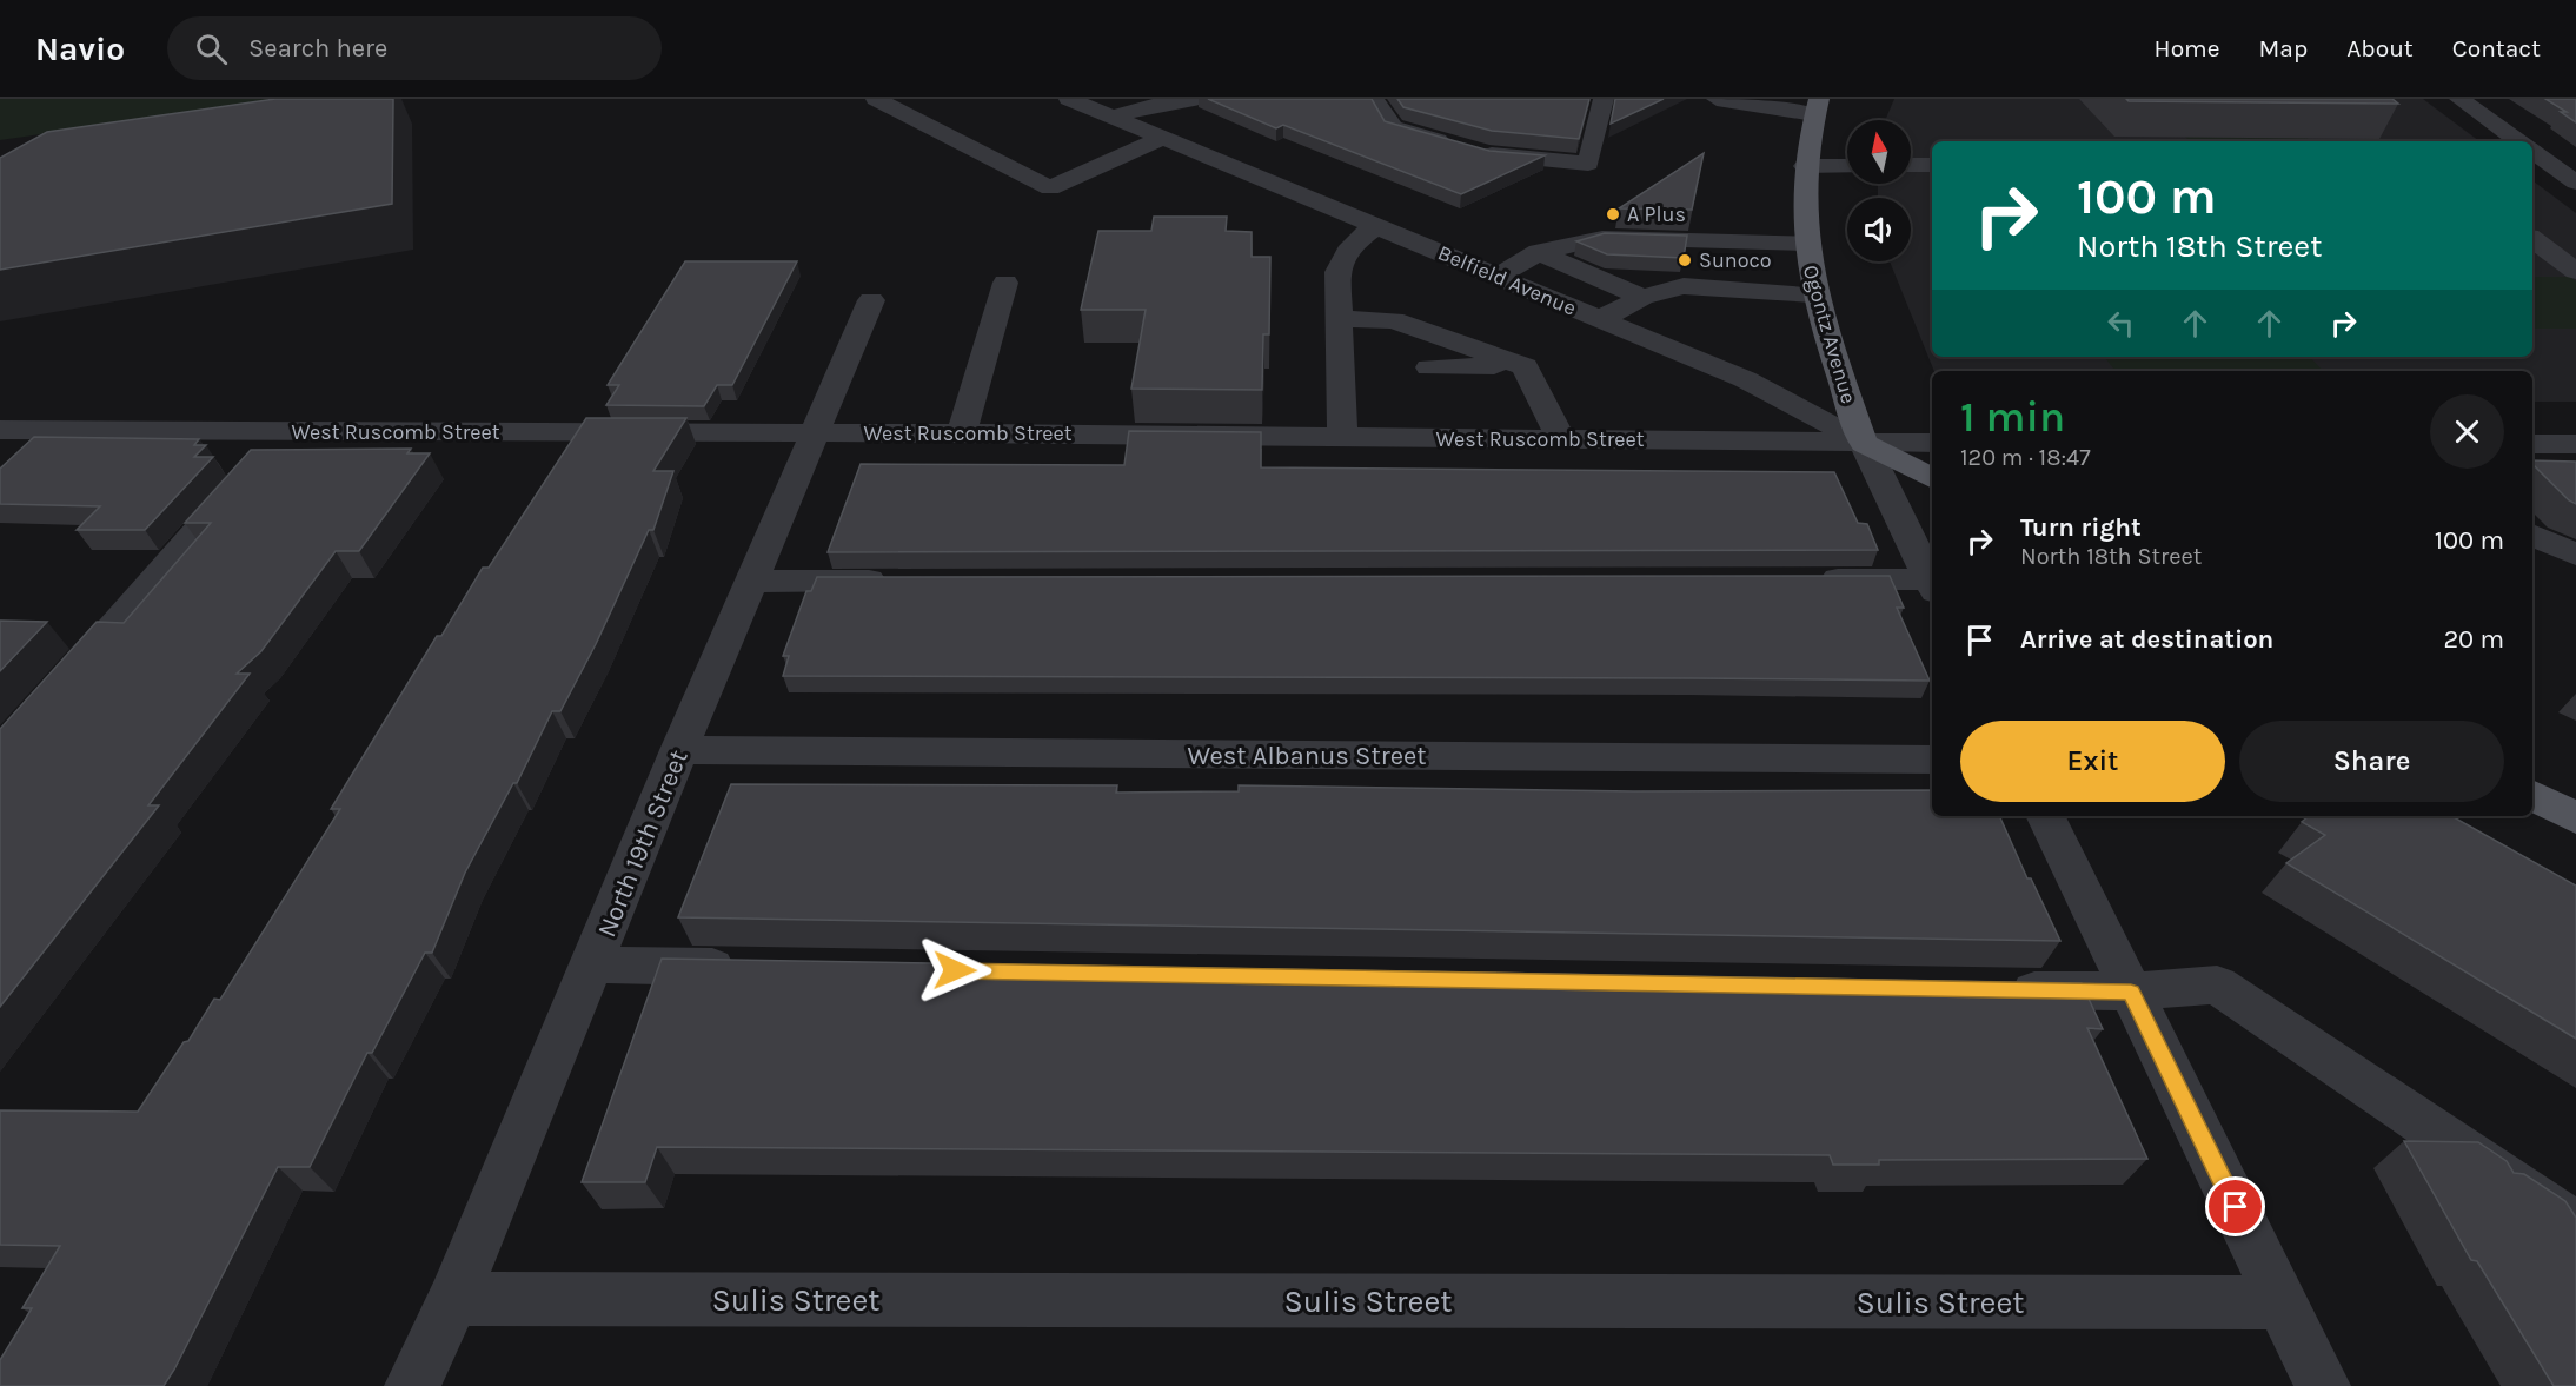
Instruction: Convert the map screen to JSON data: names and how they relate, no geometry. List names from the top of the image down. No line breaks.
{"streets":{"main road":["Belfield Avenue","Ogontz Avenue"],"street":["West Ruscomb Street","West Albanus Street","North 19th Street","Sulis Street"]},"crossings":[["Belfield Avenue","Ogontz Avenue"],["Belfield Avenue","West Ruscomb Street"],["Ogontz Avenue","West Ruscomb Street"],["West Ruscomb Street","North 19th Street"],["West Albanus Street","North 19th Street"],["North 19th Street","Sulis Street"]],"places":["A Plus","Sunoco"],"north":"top","page":{"header":"Navio","search":"Search here","nav":["Home","Map","About","Contact"],"turn":["100 m","North 18th Street"],"heading":["1 min","120 m · 18:47"],"list":[{"name":"Turn right","note":"North 18th Street","value":"100 m"},{"name":"Arrive at destination","value":"20 m"}],"buttons":["Exit","Share"]}}
